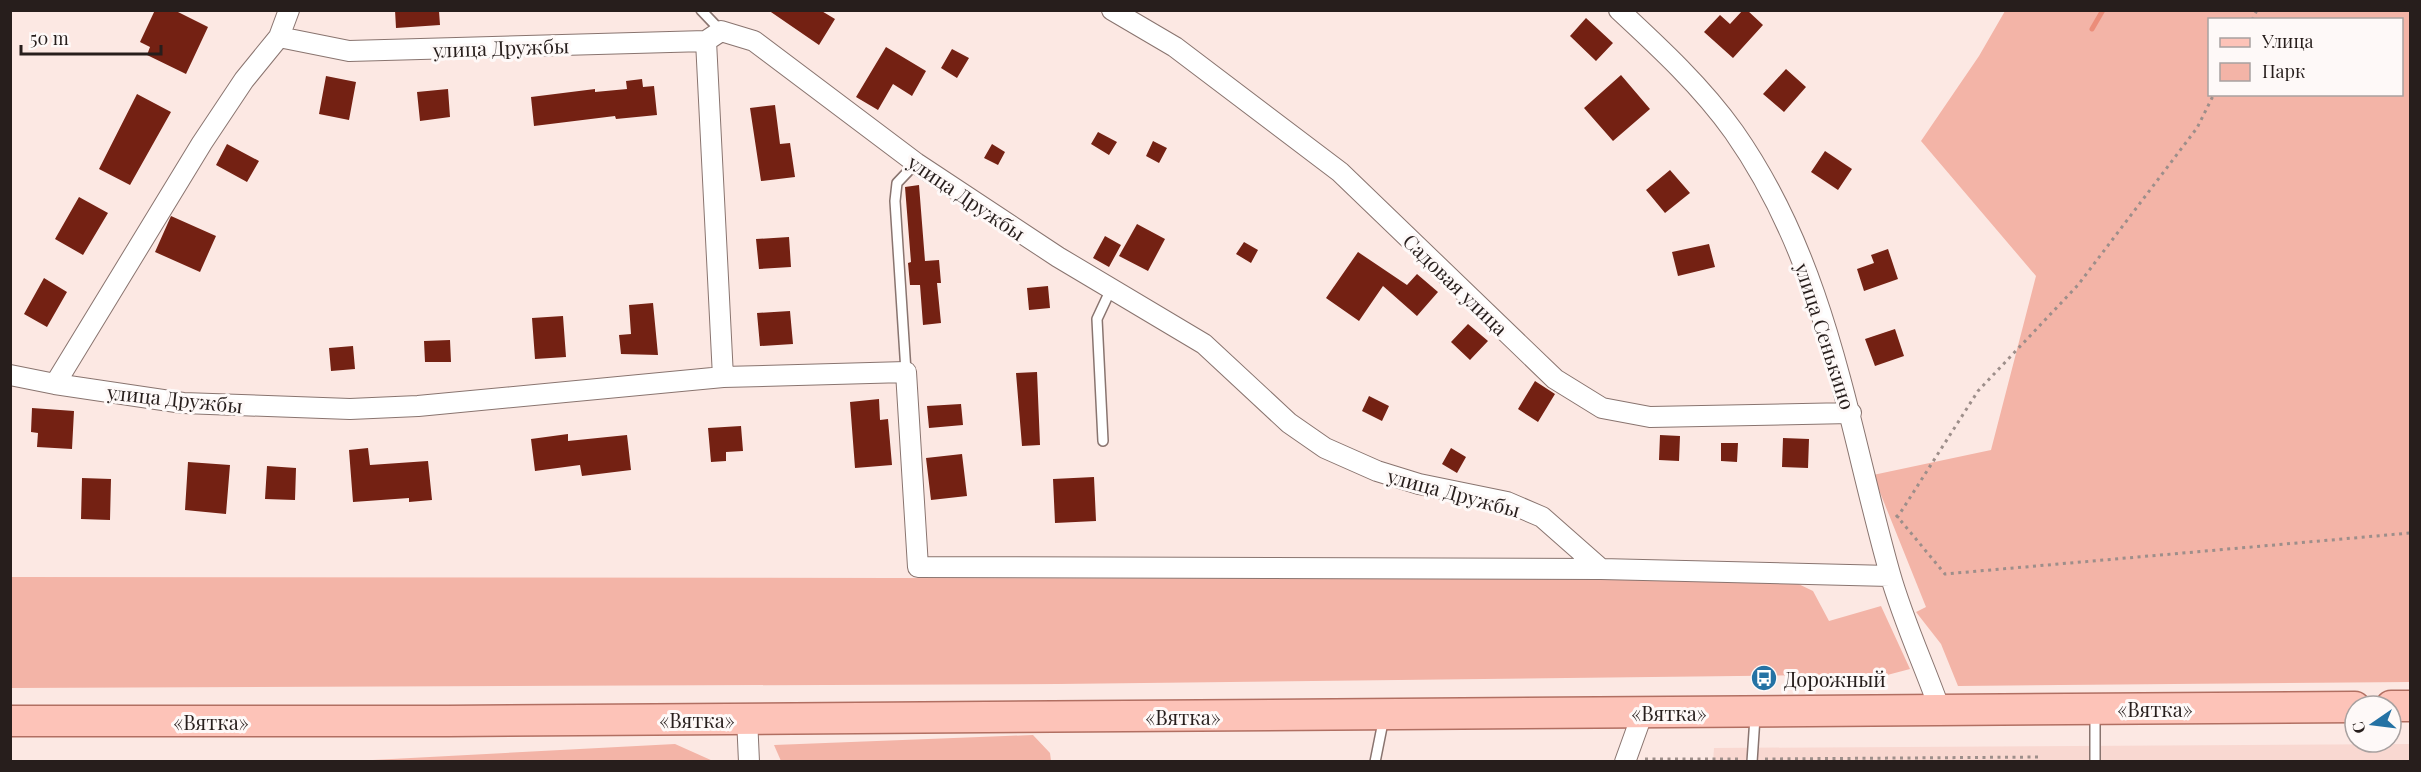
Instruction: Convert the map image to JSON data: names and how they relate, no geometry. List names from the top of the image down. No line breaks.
{"streets":{"main road":["«Вятка»"],"street":["улица Дружбы","Садовая улица","улица Сенькино"]},"crossings":[["Садовая улица","улица Сенькино"],["улица Сенькино","«Вятка»"]],"places":{"bus stop":["Дорожный"]},"legend":["Улица","Парк"],"scale_bar":"50 m","north":"left"}
